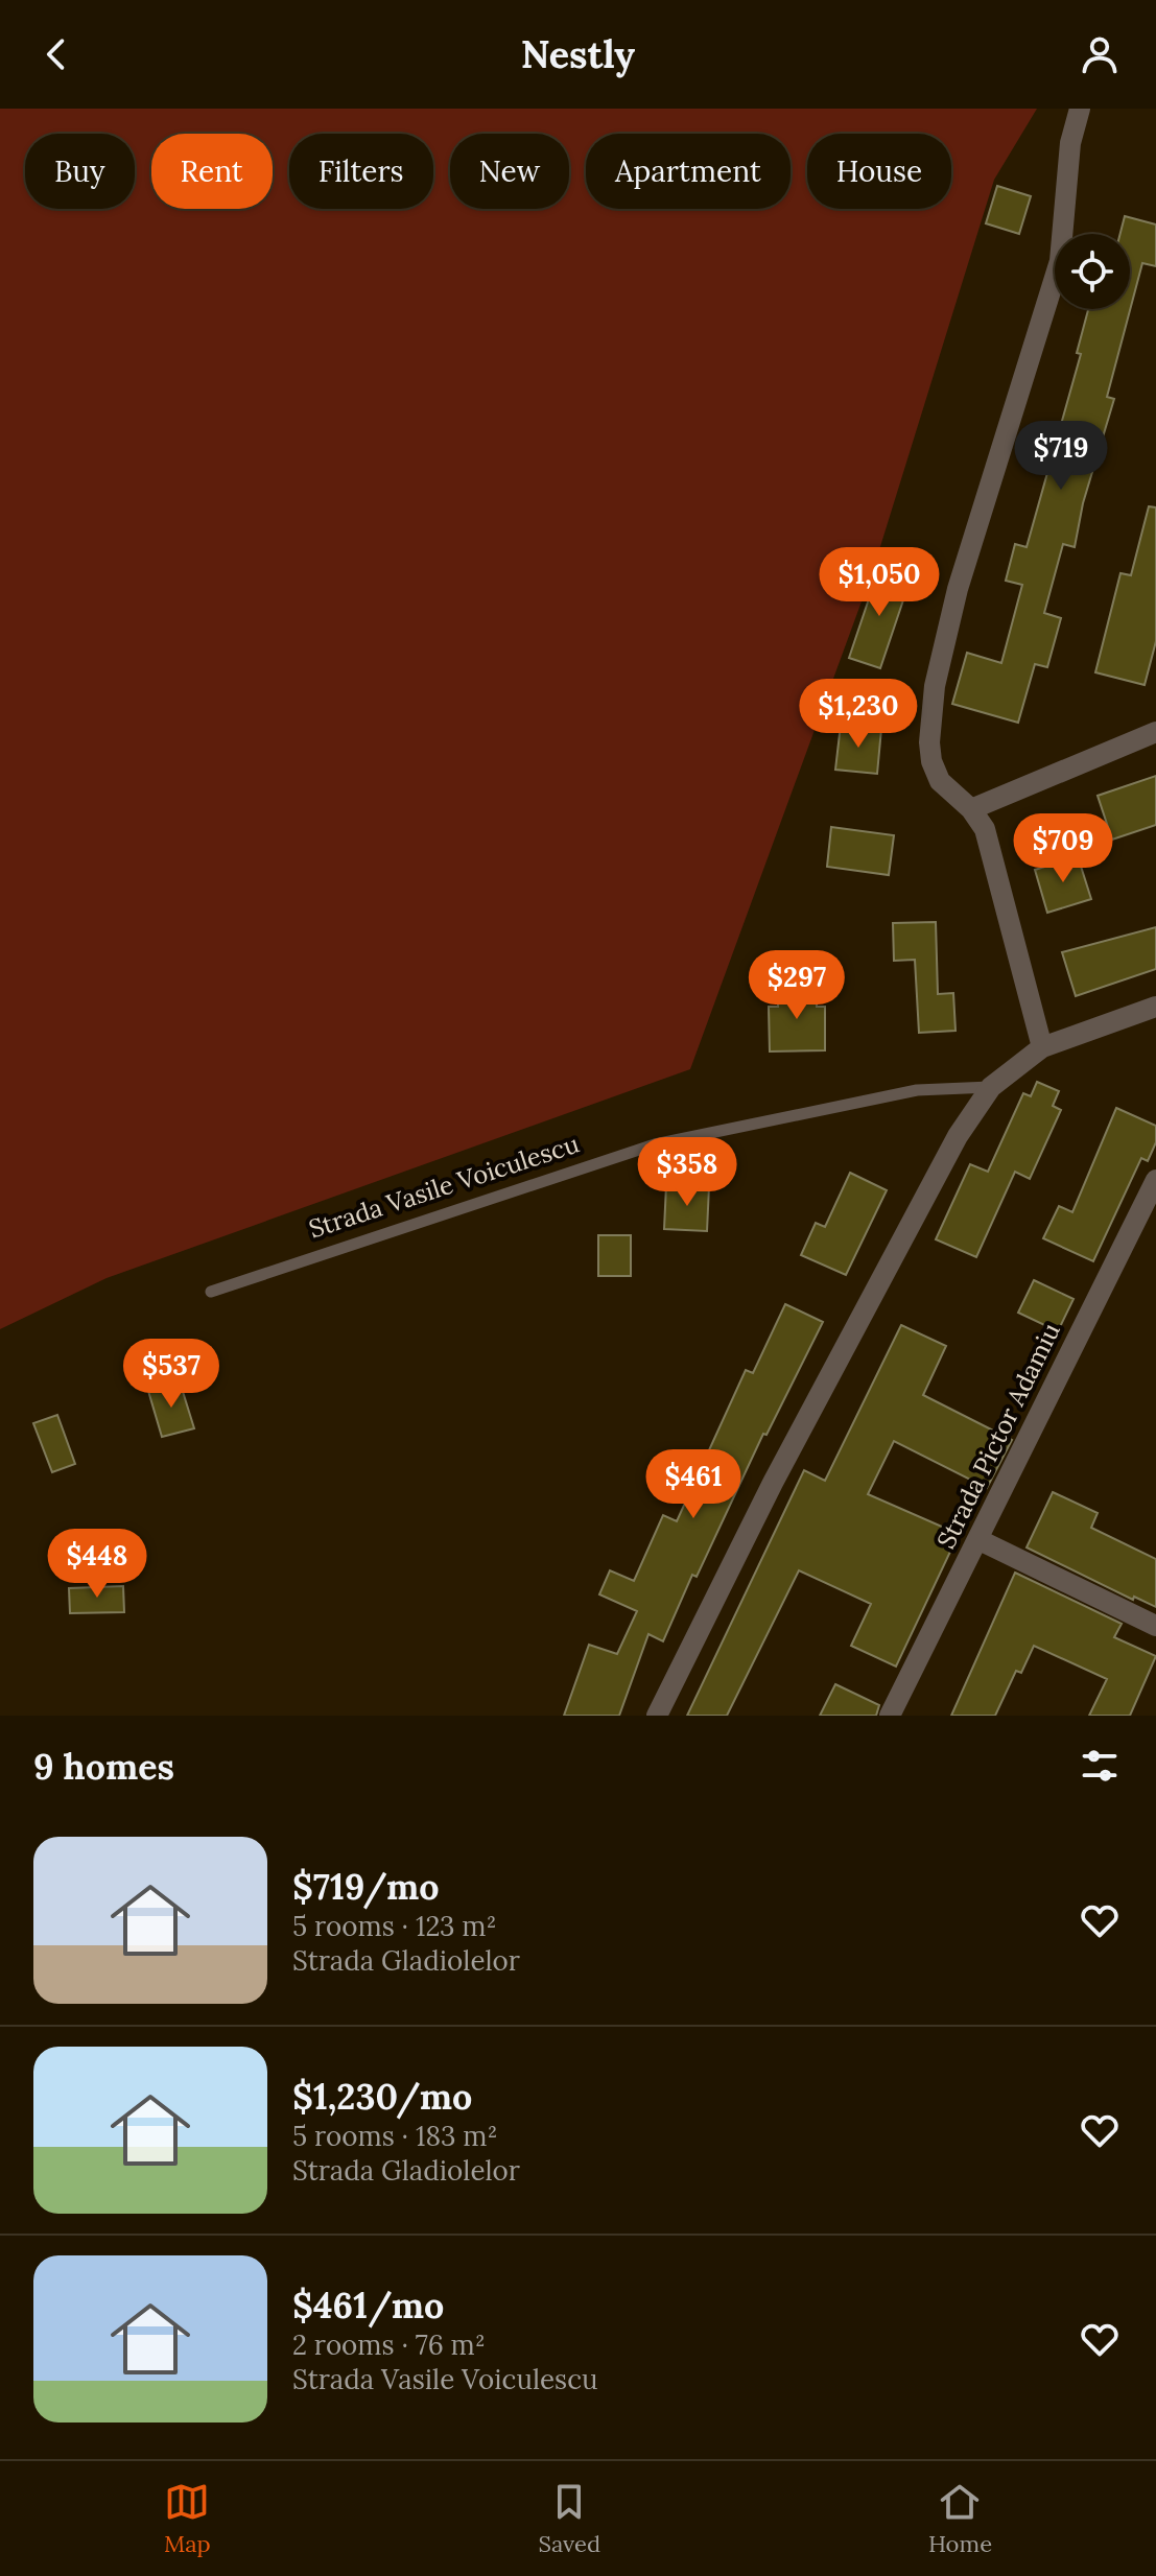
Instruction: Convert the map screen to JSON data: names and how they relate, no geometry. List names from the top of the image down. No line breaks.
{"streets":{"street":["Strada Pictor Adamiu"],"lane":["Strada Vasile Voiculescu"]},"page":{"header":"Nestly","chip":["Buy","Rent","Filters","New","Apartment","House"],"price":["$719","$1,050","$1,230","$709","$297","$358","$537","$461","$448"],"heading":"9 homes","list":[{"name":"$719/mo","note":"5 rooms · 123 m² · Strada Gladiolelor"},{"name":"$1,230/mo","note":"5 rooms · 183 m² · Strada Gladiolelor"},{"name":"$461/mo","note":"2 rooms · 76 m² · Strada Vasile Voiculescu"}],"tabs":["Map","Saved","Home"]}}
